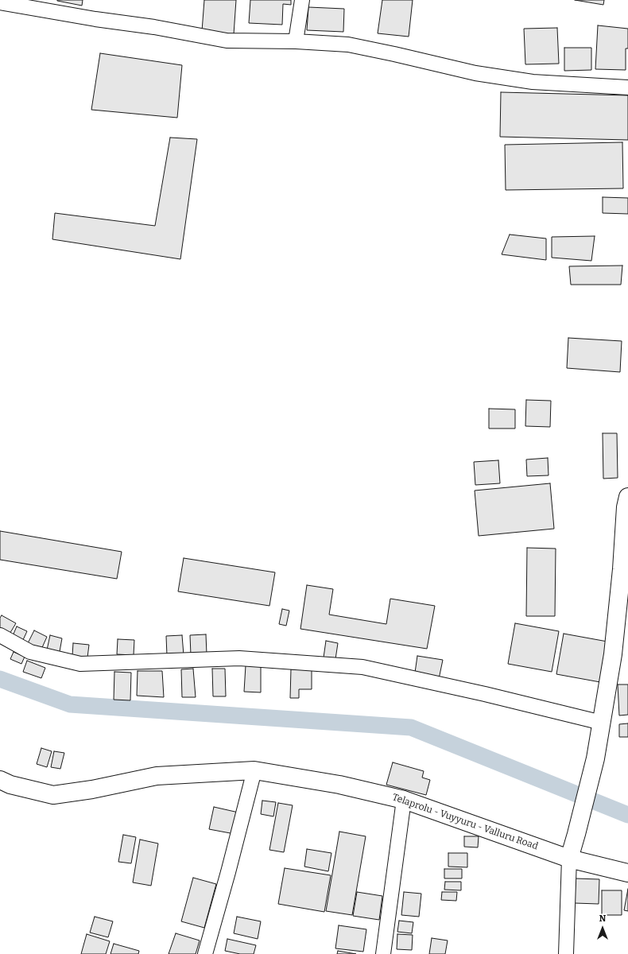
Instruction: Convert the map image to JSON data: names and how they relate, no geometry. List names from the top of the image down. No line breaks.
{"streets":{"main road":["Telaprolu - Vuyyuru - Valluru Road"]},"north":"top"}
